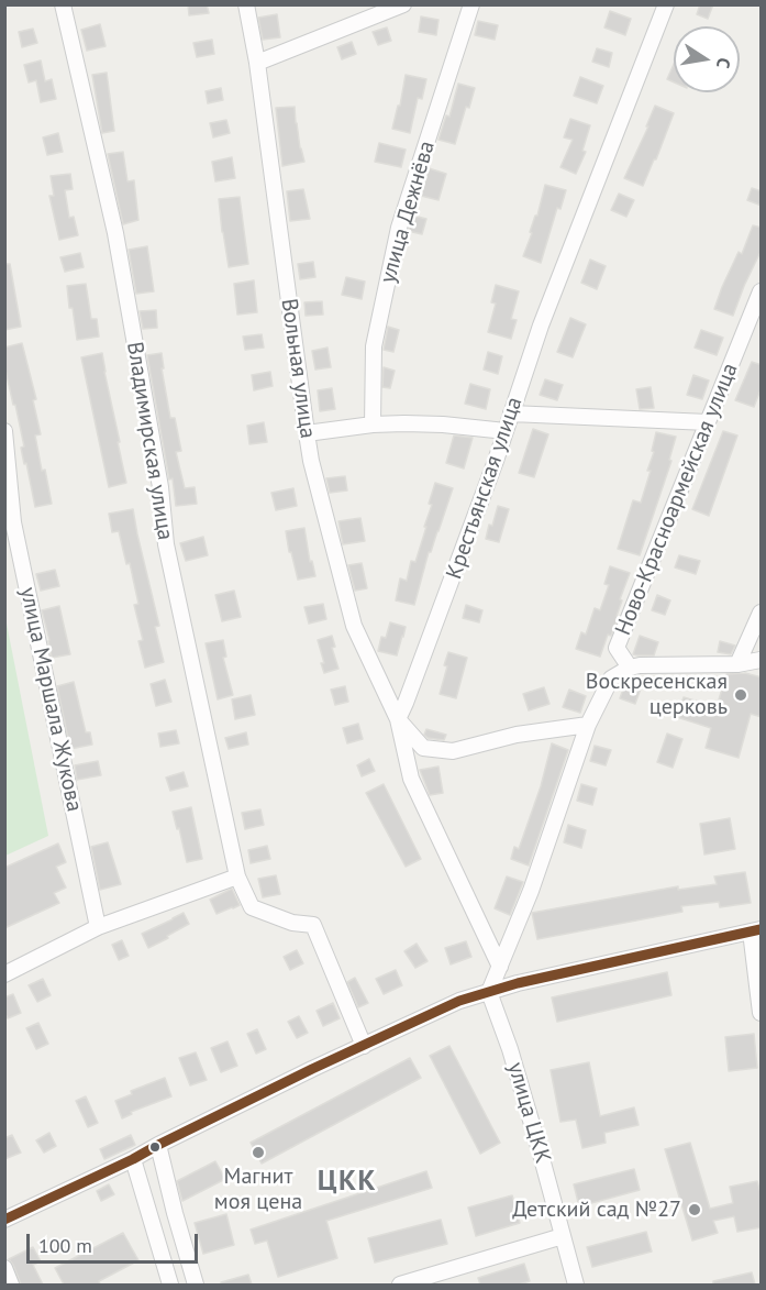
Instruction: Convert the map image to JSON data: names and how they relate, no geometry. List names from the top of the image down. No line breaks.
{"streets":{"street":["улица Дежнёва","Вольная улица","Владимирская улица","Крестьянская улица","Ново-Красноармейская улица","улица Маршала Жукова","улица ЦКК"]},"crossings":[["Вольная улица","Крестьянская улица"],["Ново-Красноармейская улица","улица ЦКК"]],"districts":["ЦКК"],"places":["Воскресенская церковь","Магнит моя цена","Детский сад №27"],"scale_bar":"100 m","north":"right"}
